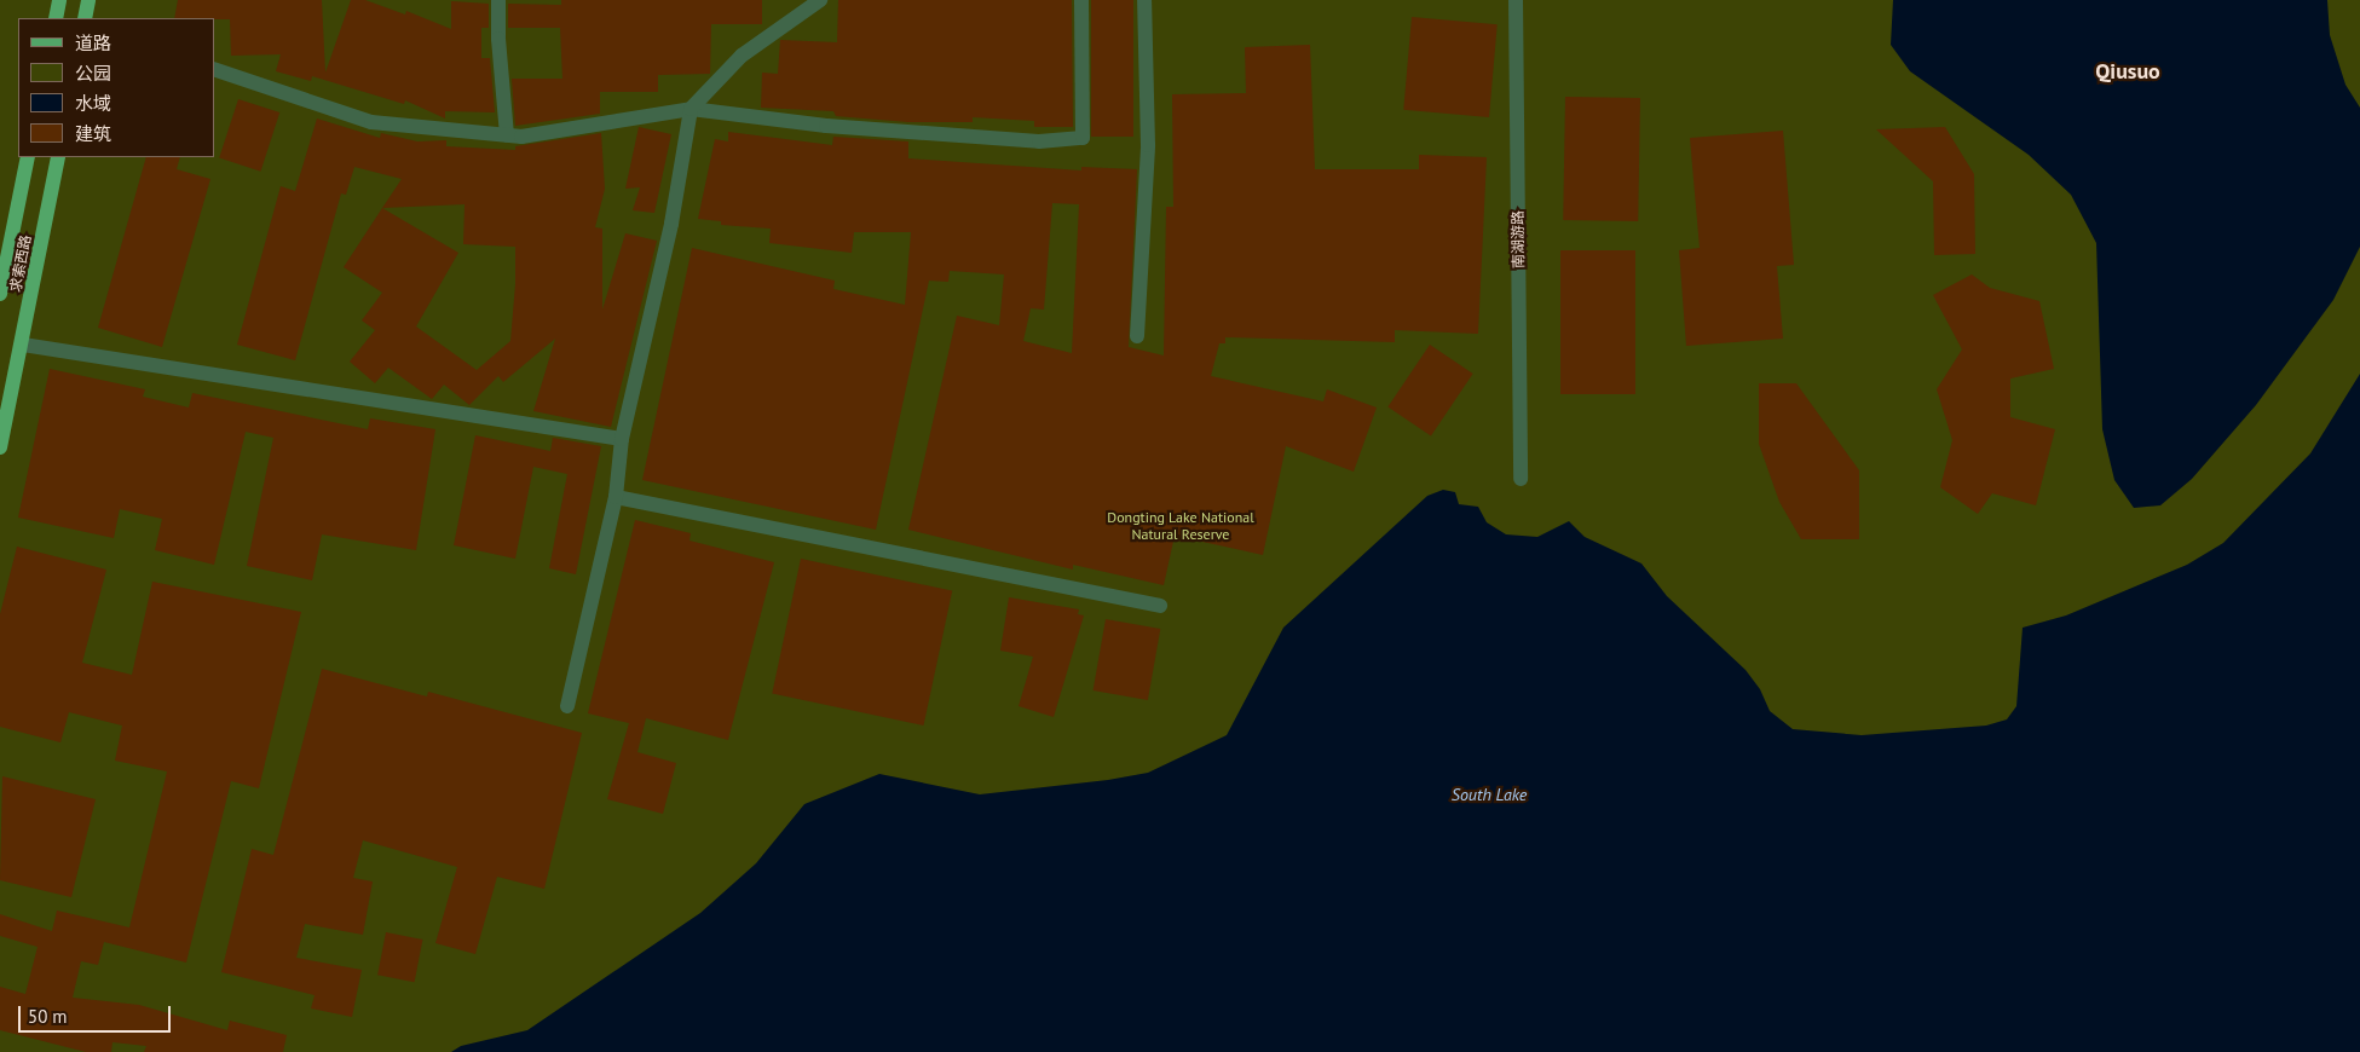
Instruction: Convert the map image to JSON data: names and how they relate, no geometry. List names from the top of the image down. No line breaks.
{"streets":{"main road":["求索西路"],"street":["南湖游路"]},"districts":["Qiusuo"],"water":["South Lake"],"parks":["Dongting Lake National Natural Reserve"],"legend":["道路","公园","水域","建筑"],"scale_bar":"50 m"}
